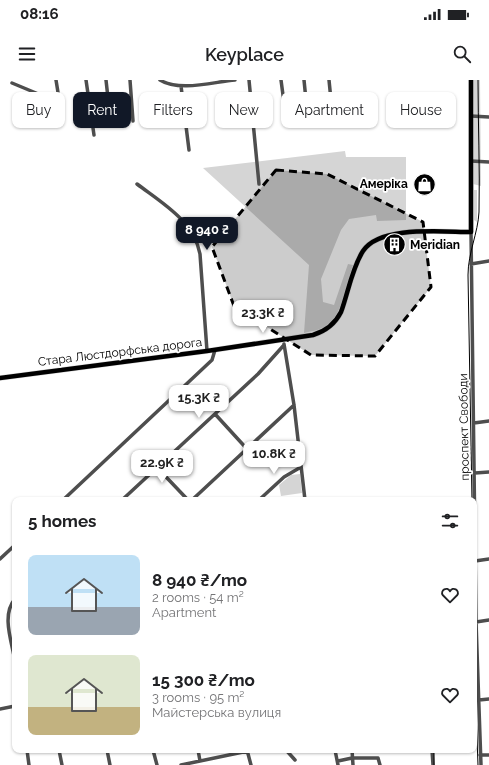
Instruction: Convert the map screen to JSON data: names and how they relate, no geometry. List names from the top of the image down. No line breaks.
{"streets":{"main road":["Стара Люстдорфська дорога"],"street":["проспект Свободи"]},"crossings":[["Стара Люстдорфська дорога","проспект Свободи"]],"places":{"shop":["Амеріка"],"building":["Meridian"]},"page":{"status":"08:16","header":"Keyplace","chip":["Buy","Rent","Filters","New","Apartment","House"],"price":["8 940 ₴","23.3K ₴","15.3K ₴","10.8K ₴","22.9K ₴"],"heading":"5 homes","list":[{"name":"8 940 ₴/mo","note":"2 rooms · 54 m² · Apartment"},{"name":"15 300 ₴/mo","note":"3 rooms · 95 m² · Майстерська вулиця"}]}}
